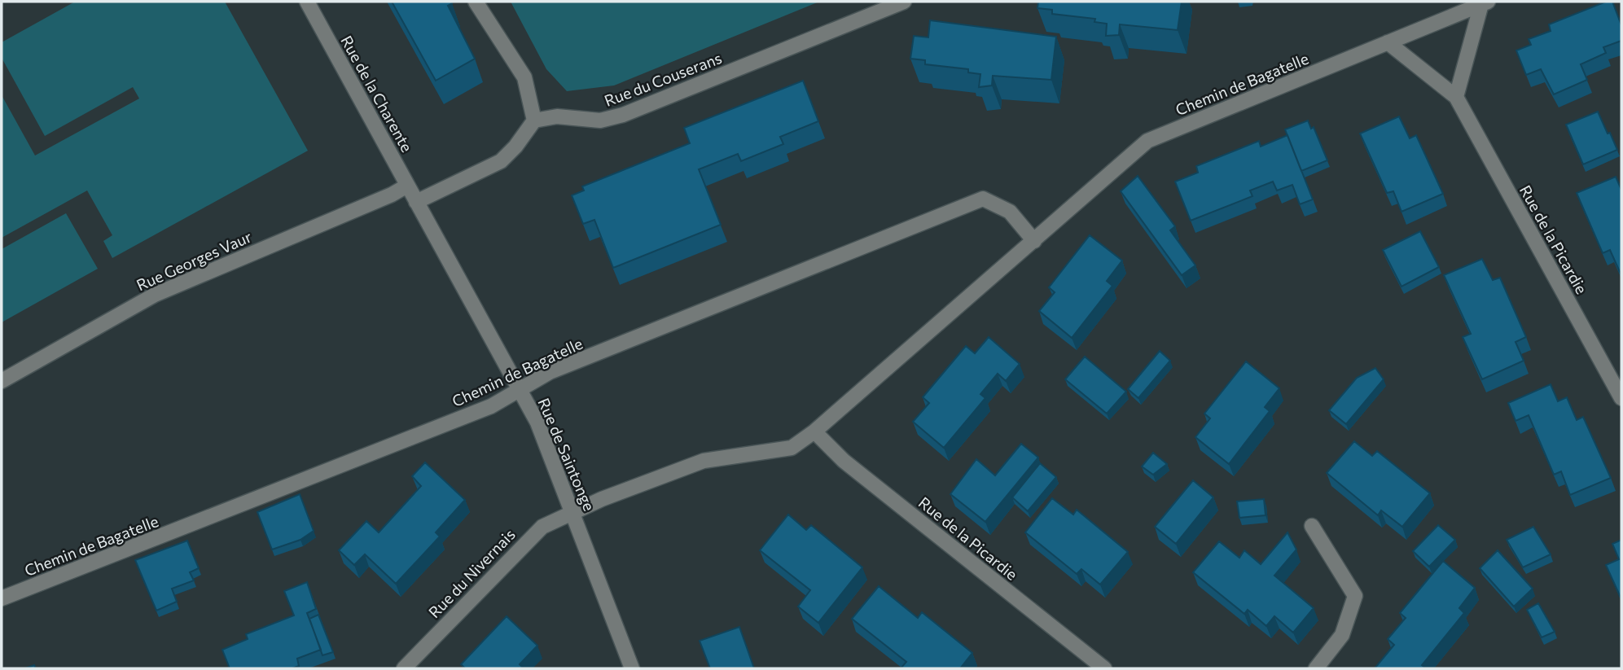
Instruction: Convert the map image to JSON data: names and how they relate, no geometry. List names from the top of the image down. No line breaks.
{"streets":{"street":["Rue du Couserans","Chemin de Bagatelle","Rue de la Charente","Rue de la Picardie","Rue Georges Vaur","Rue de Saintonge","Rue du Nivernais"]},"crossings":[["Chemin de Bagatelle","Rue de la Picardie"],["Chemin de Bagatelle","Rue de Saintonge"],["Chemin de Bagatelle","Rue du Nivernais"],["Rue de la Charente","Rue Georges Vaur"],["Rue de la Charente","Rue de Saintonge"],["Rue de Saintonge","Rue du Nivernais"]]}
